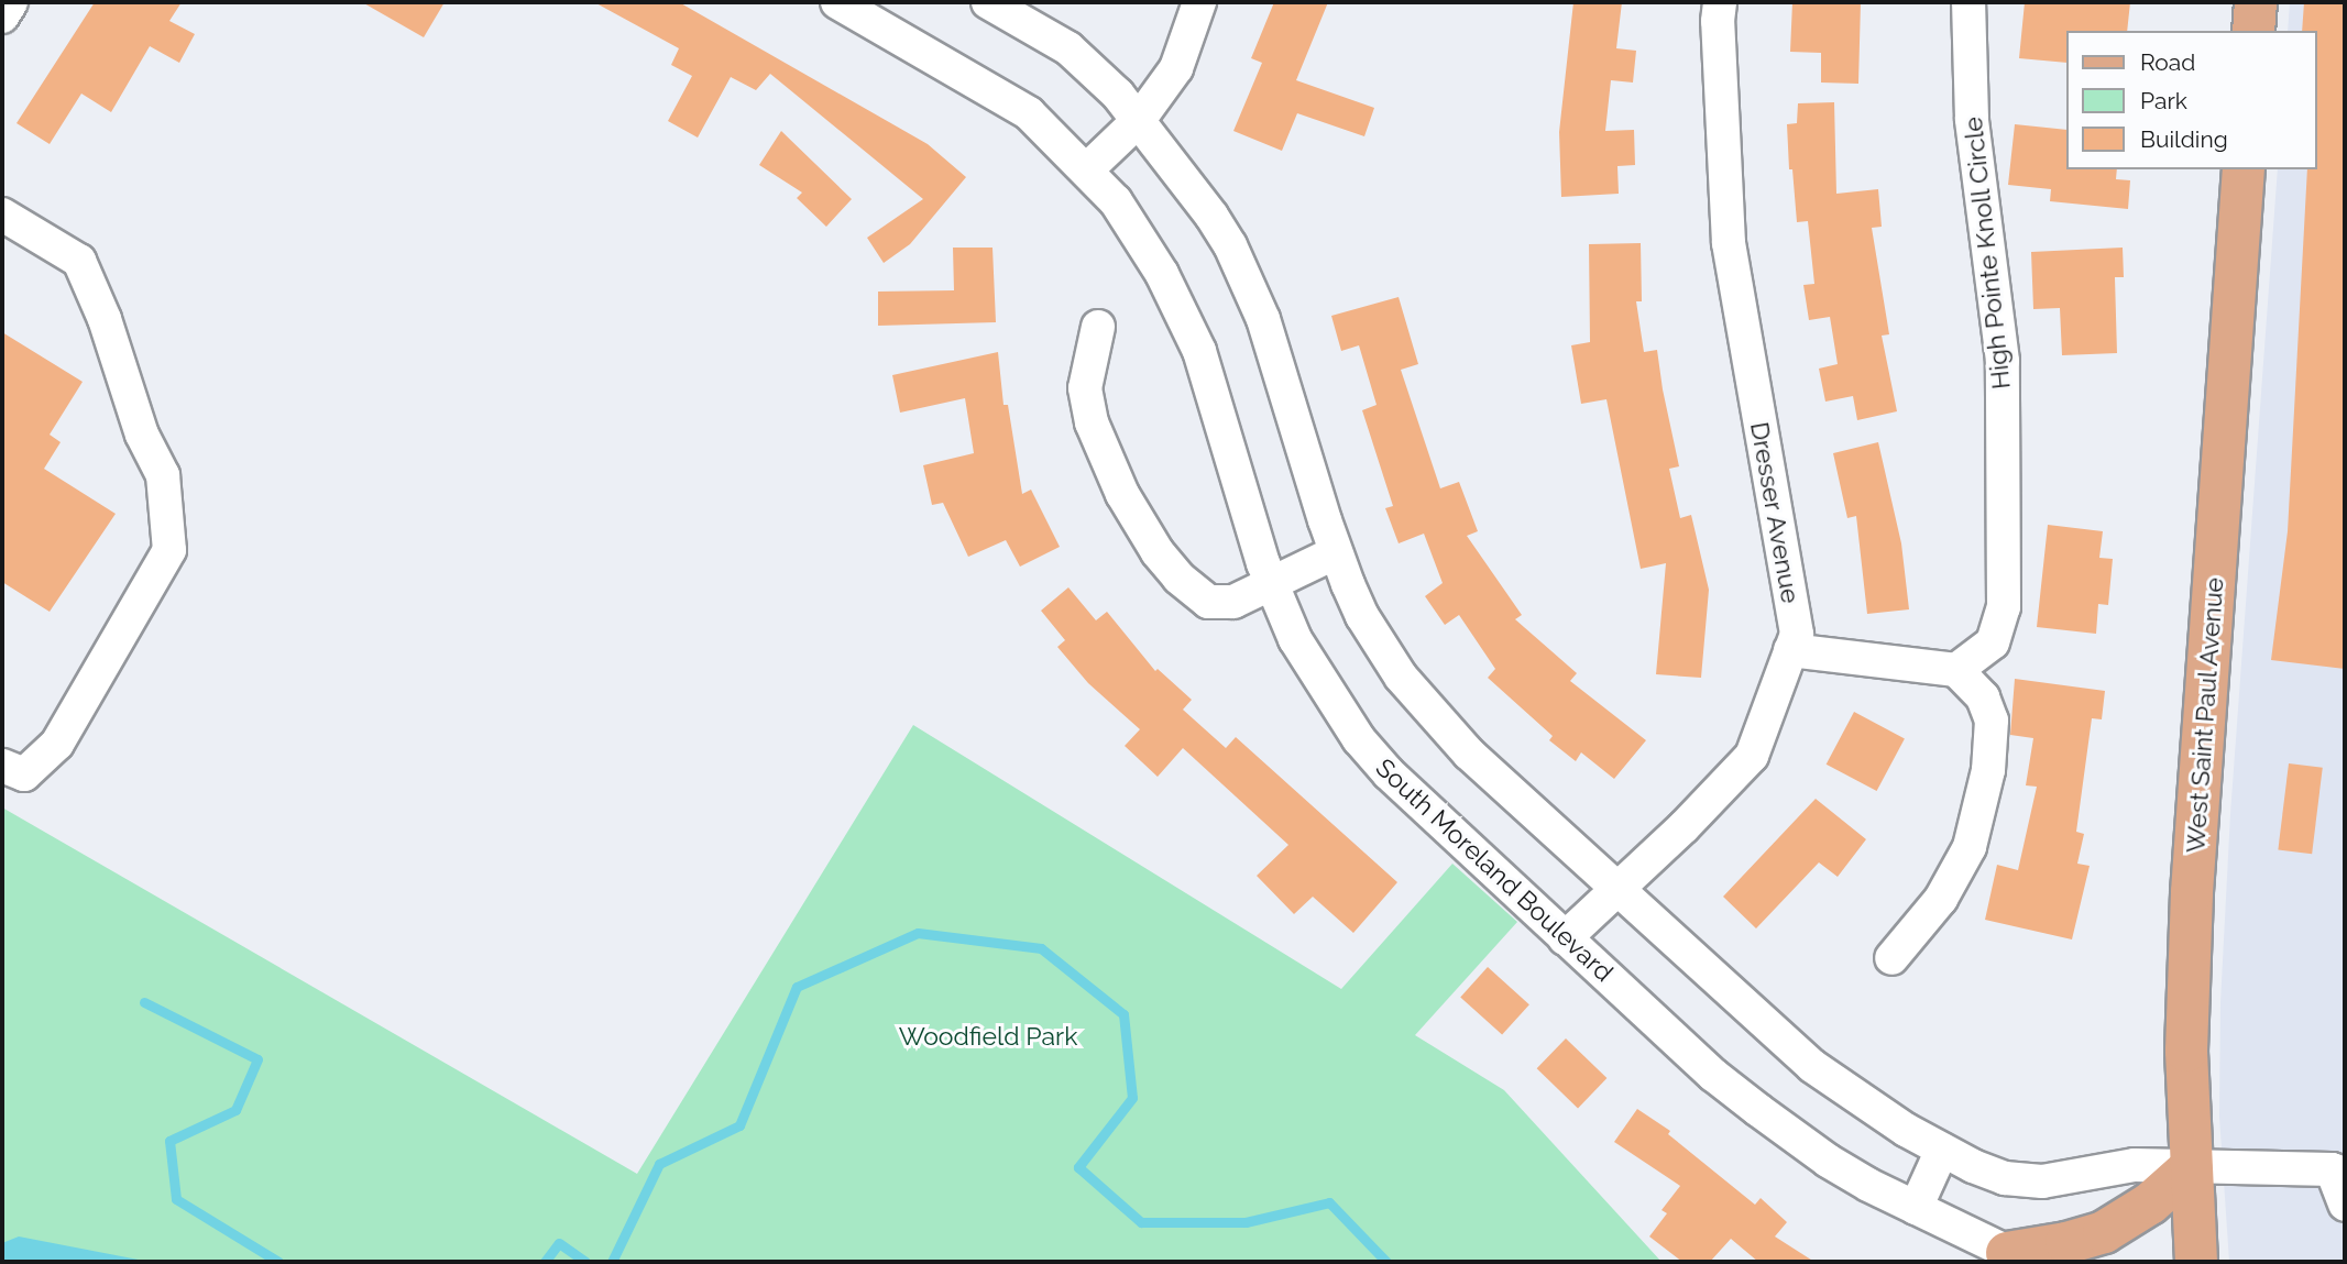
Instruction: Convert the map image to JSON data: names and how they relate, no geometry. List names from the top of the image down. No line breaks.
{"streets":{"main road":["West Saint Paul Avenue"],"street":["High Pointe Knoll Circle","Dresser Avenue","South Moreland Boulevard"]},"crossings":[["Dresser Avenue","South Moreland Boulevard"]],"parks":["Woodfield Park"],"legend":["Road","Park","Building"]}
